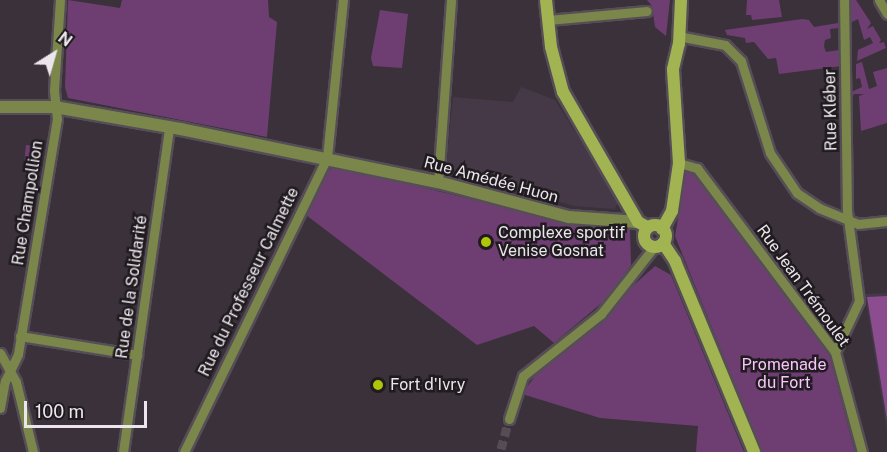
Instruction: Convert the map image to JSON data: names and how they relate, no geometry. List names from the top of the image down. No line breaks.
{"streets":{"street":["Rue Kléber","Rue Amédée Huon","Rue Champollion","Rue du Professeur Calmette","Rue Jean Trémoulet","Rue de la Solidarité"]},"crossings":[["Rue Kléber","Rue Jean Trémoulet"],["Rue Amédée Huon","Rue Champollion"],["Rue Amédée Huon","Rue du Professeur Calmette"],["Rue Amédée Huon","Rue de la Solidarité"]],"parks":["Promenade du Fort"],"places":["Complexe sportif Venise Gosnat","Fort d'Ivry"],"scale_bar":"100 m","north":"top right"}
